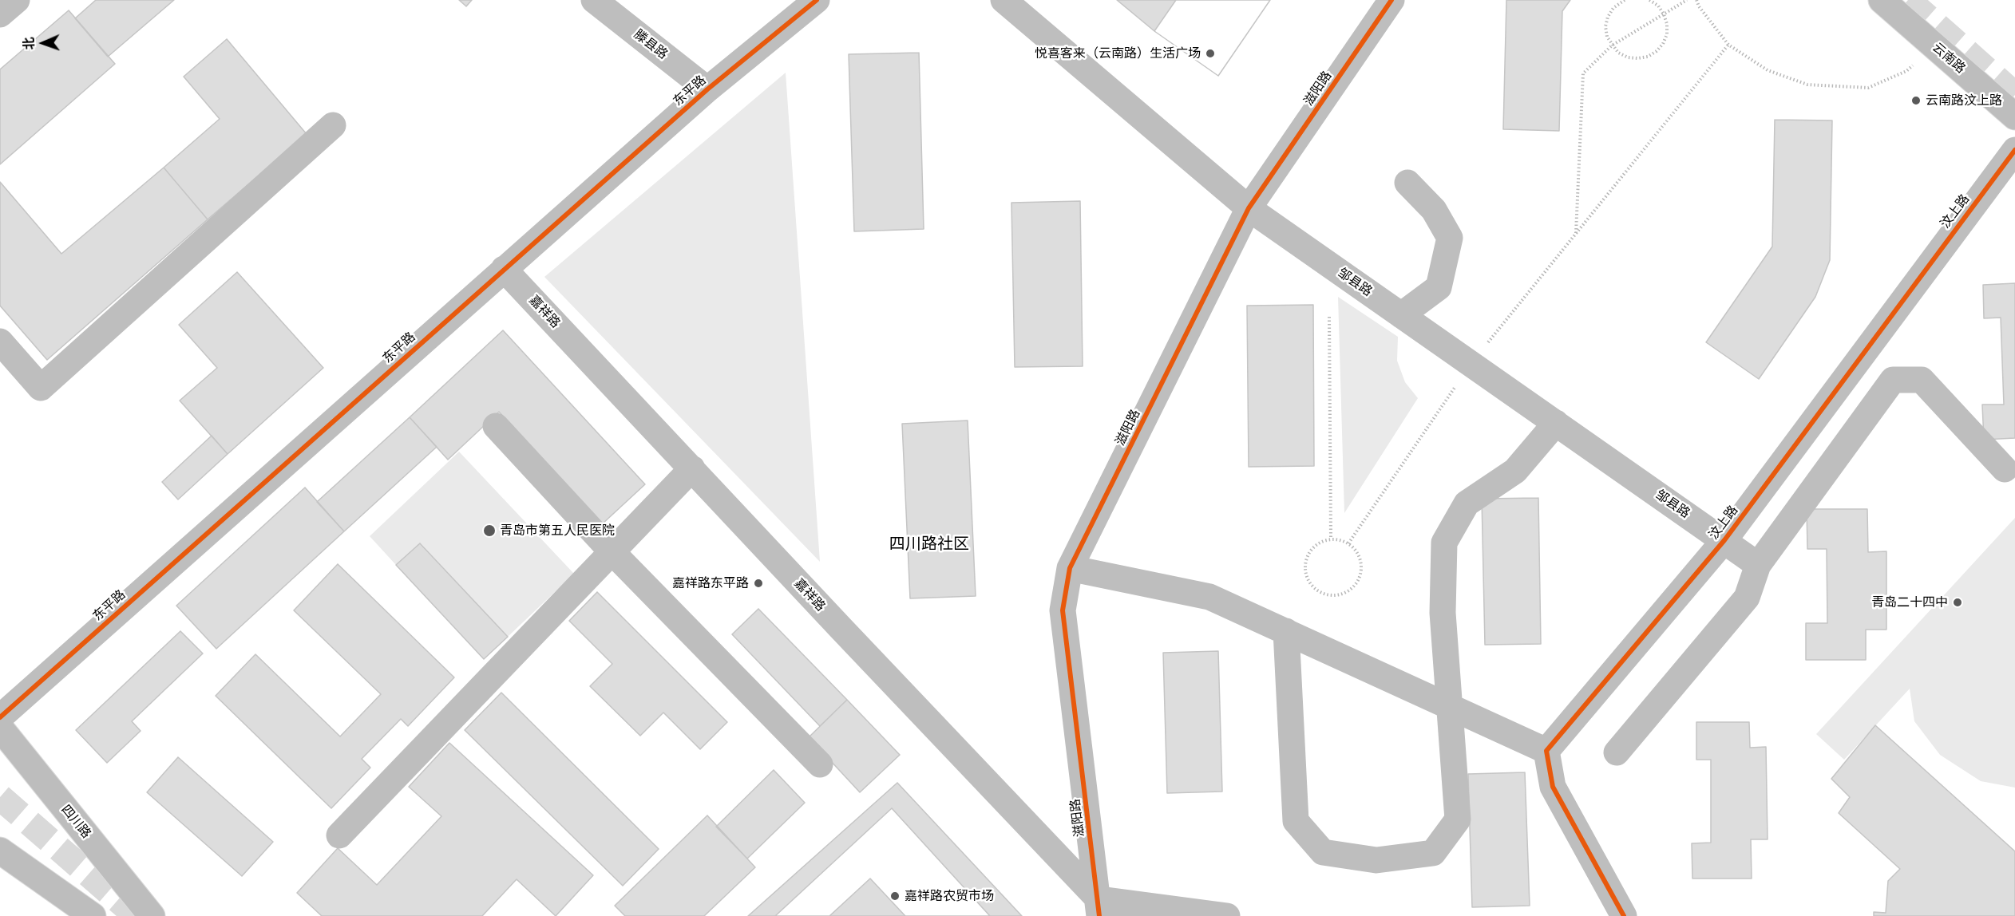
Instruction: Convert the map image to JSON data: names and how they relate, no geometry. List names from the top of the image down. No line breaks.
{"streets":{"main road":["云南路","四川路"],"street":["滕县路","滋阳路","东平路","汶上路","邹县路","嘉祥路"]},"crossings":[["滕县路","东平路"],["滋阳路","邹县路"],["滋阳路","嘉祥路"],["东平路","嘉祥路"],["汶上路","邹县路"]],"districts":["四川路社区"],"places":["悦喜客来（云南路）生活广场","云南路汶上路","青岛市第五人民医院","嘉祥路东平路","青岛二十四中","嘉祥路农贸市场"],"north":"left"}
